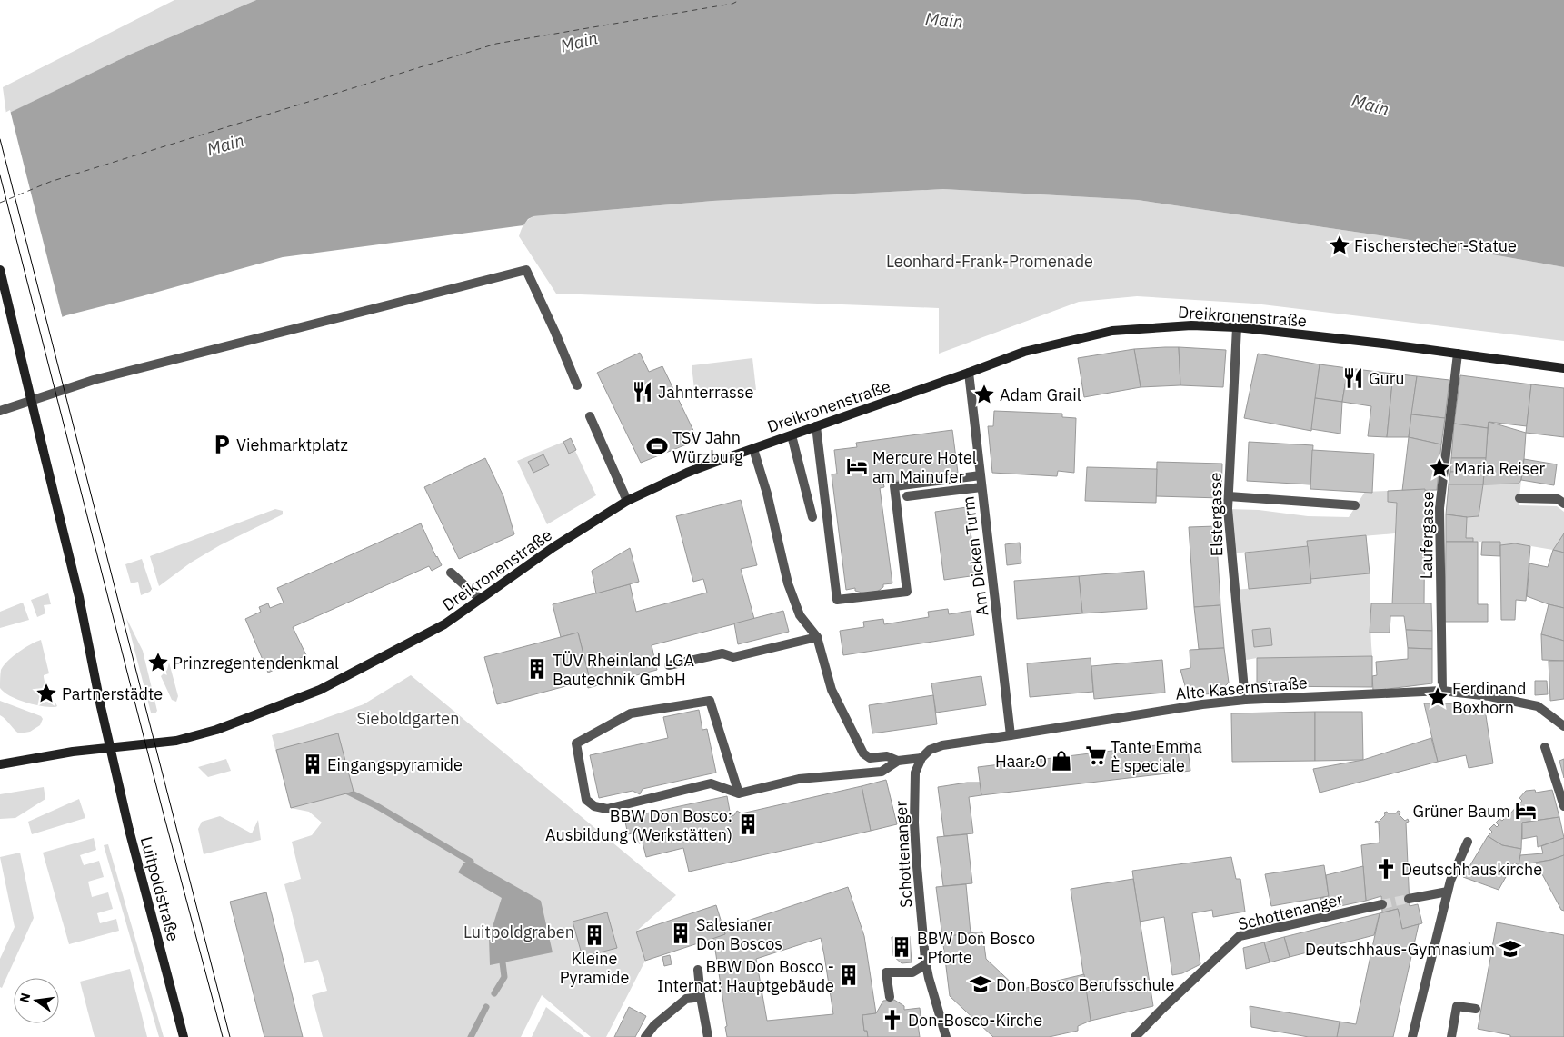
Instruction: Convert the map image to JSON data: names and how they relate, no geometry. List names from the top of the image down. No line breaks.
{"streets":{"main road":["Dreikronenstraße","Luitpoldstraße"],"street":["Elstergasse","Laufergasse","Am Dicken Turm","Alte Kasernstraße","Schottenanger"]},"crossings":[["Dreikronenstraße","Elstergasse"],["Dreikronenstraße","Laufergasse"],["Dreikronenstraße","Am Dicken Turm"],["Dreikronenstraße","Luitpoldstraße"],["Elstergasse","Alte Kasernstraße"],["Laufergasse","Alte Kasernstraße"],["Am Dicken Turm","Alte Kasernstraße"],["Alte Kasernstraße","Schottenanger"]],"water":["Main"],"parks":["Leonhard-Frank-Promenade","Sieboldgarten","Luitpoldgraben"],"places":{"place":["Fischerstecher-Statue","Adam Grail","Maria Reiser","Prinzregentendenkmal","Partnerstädte","Ferdinand Boxhorn"],"restaurant":["Guru","Jahnterrasse"],"parking":["Viehmarktplatz"],"sports":["TSV Jahn Würzburg"],"hotel":["Mercure Hotel am Mainufer","Grüner Baum"],"building":["TÜV Rheinland LGA Bautechnik GmbH","Eingangspyramide","BBW Don Bosco: Ausbildung (Werkstätten)","Salesianer Don Boscos","Kleine Pyramide","BBW Don Bosco - Pforte","BBW Don Bosco - Internat: Hauptgebäude"],"supermarket":["Tante Emma È speciale"],"shop":["Haar₂O"],"church":["Deutschhauskirche","Don-Bosco-Kirche"],"school or university":["Deutschhaus-Gymnasium","Don Bosco Berufsschule"]},"north":"left"}
